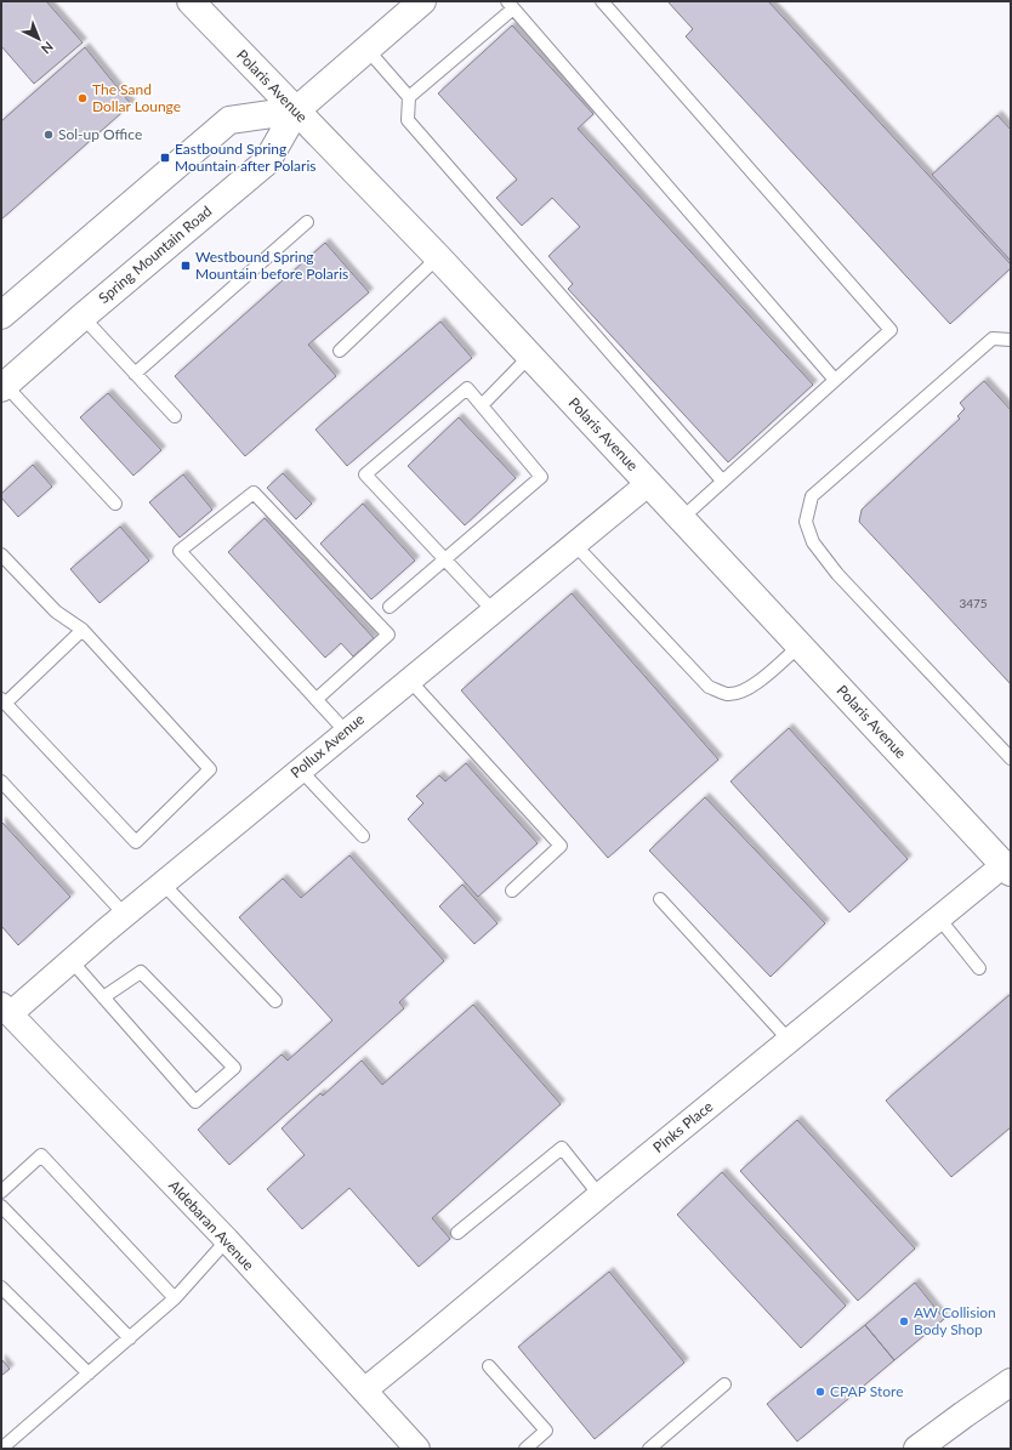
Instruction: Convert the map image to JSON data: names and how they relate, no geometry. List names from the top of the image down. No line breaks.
{"streets":{"street":["Polaris Avenue","Spring Mountain Road","Pollux Avenue","Pinks Place","Aldebaran Avenue"]},"crossings":[["Polaris Avenue","Spring Mountain Road"],["Polaris Avenue","Pollux Avenue"],["Polaris Avenue","Pinks Place"],["Pollux Avenue","Aldebaran Avenue"],["Pinks Place","Aldebaran Avenue"]],"places":{"other":["The Sand Dollar Lounge","Sol-up Office","AW Collision Body Shop","CPAP Store"],"transit":["Eastbound Spring Mountain after Polaris","Westbound Spring Mountain before Polaris"]},"house_numbers":["3475"],"north":"bottom right"}
